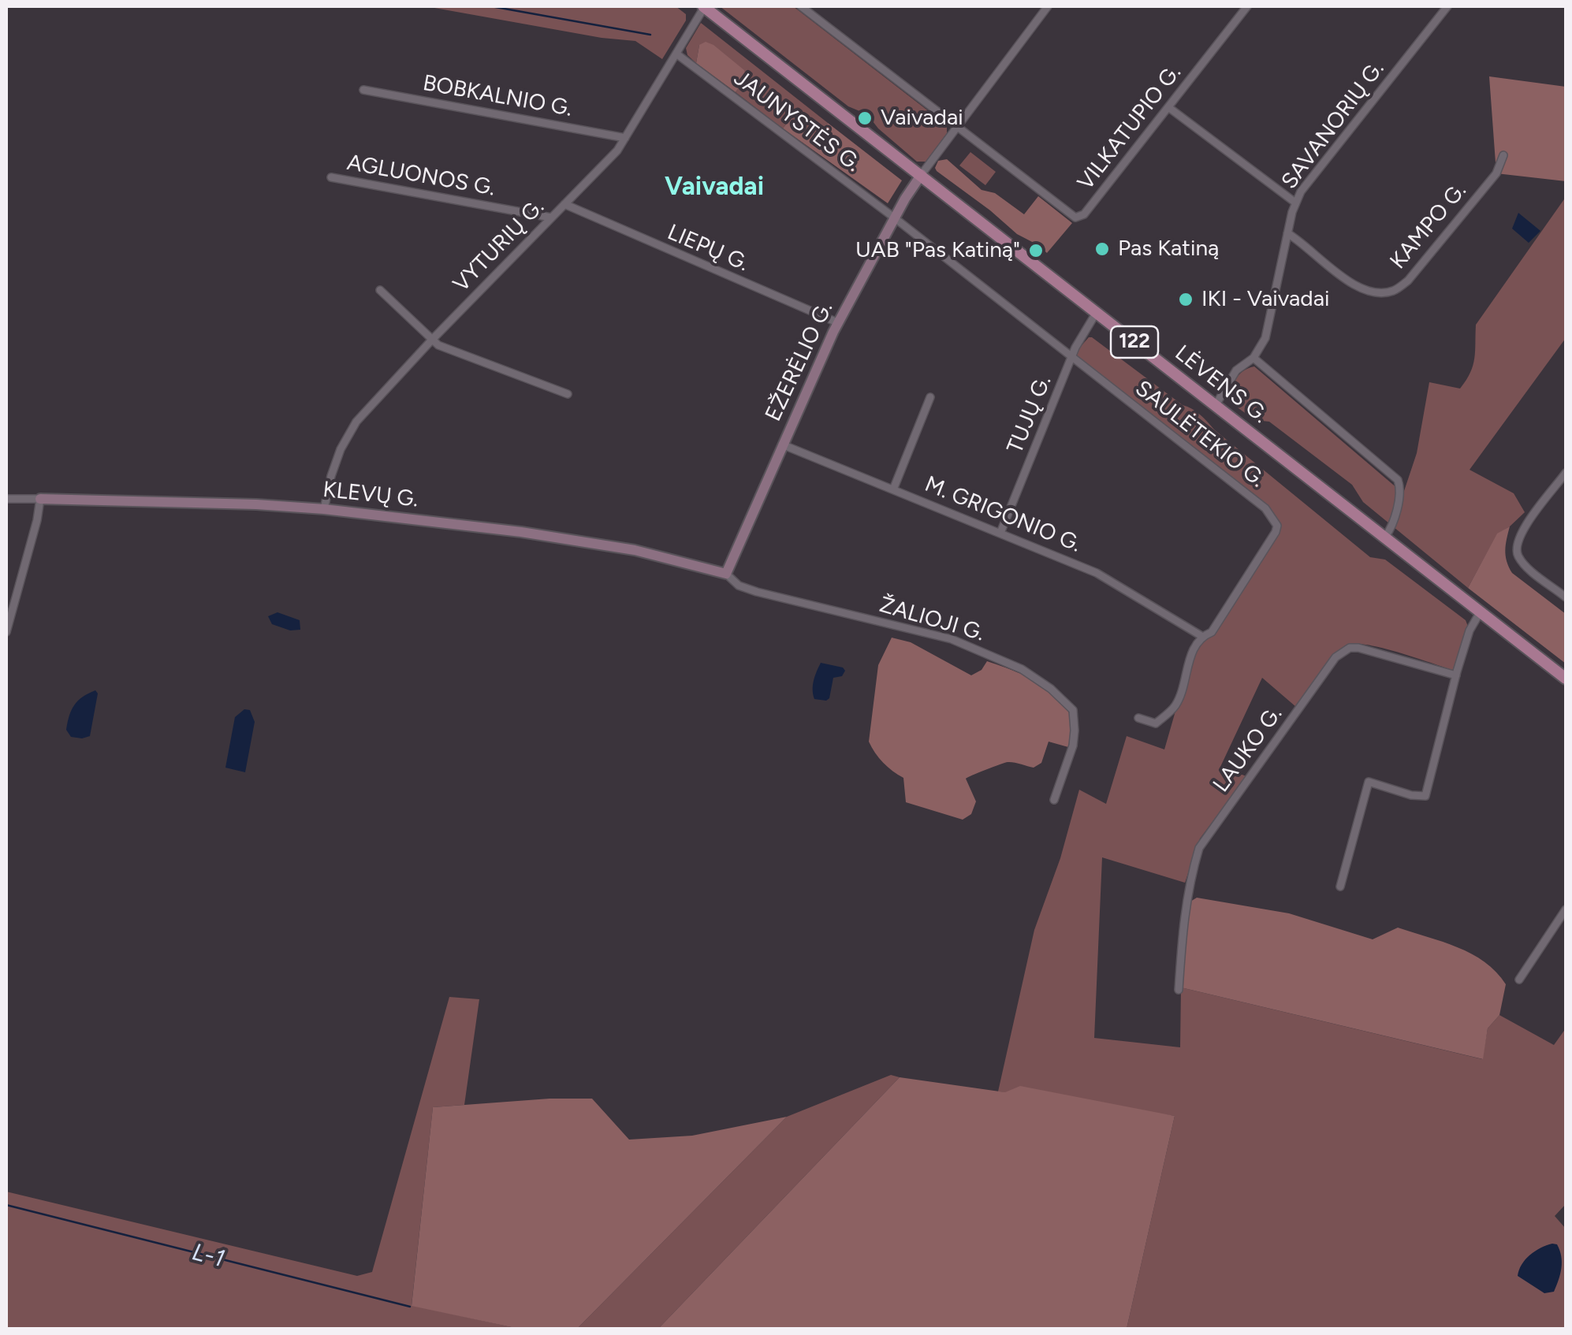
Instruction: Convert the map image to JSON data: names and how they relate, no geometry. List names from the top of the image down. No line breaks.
{"streets":{"main road":["122","EŽERĖLIO G.","LĖVENS G.","KLEVŲ G."],"street":["BOBKALNIO G.","JAUNYSTĖS G.","SAVANORIŲ G.","VILKATUPIO G.","AGLUONOS G.","KAMPO G.","VYTURIŲ G.","LIEPŲ G.","TUJŲ G.","SAULĖTEKIO G.","M. GRIGONIO G.","ŽALIOJI G.","LAUKO G."]},"crossings":[["BOBKALNIO G.","VYTURIŲ G."],["JAUNYSTĖS G.","VYTURIŲ G."],["JAUNYSTĖS G.","EŽERĖLIO G."],["JAUNYSTĖS G.","SAULĖTEKIO G."],["SAVANORIŲ G.","KAMPO G."],["AGLUONOS G.","VYTURIŲ G."],["VYTURIŲ G.","LIEPŲ G."],["VYTURIŲ G.","LĖVENS G."],["VYTURIŲ G.","KLEVŲ G."],["LIEPŲ G.","EŽERĖLIO G."],["EŽERĖLIO G.","LĖVENS G."],["EŽERĖLIO G.","SAULĖTEKIO G."],["EŽERĖLIO G.","KLEVŲ G."],["EŽERĖLIO G.","M. GRIGONIO G."],["EŽERĖLIO G.","ŽALIOJI G."],["LĖVENS G.","TUJŲ G."],["TUJŲ G.","SAULĖTEKIO G."],["TUJŲ G.","M. GRIGONIO G."],["SAULĖTEKIO G.","M. GRIGONIO G."],["KLEVŲ G.","ŽALIOJI G."]],"districts":["Vaivadai"],"water":["L-1"],"places":["Vaivadai","Pas Katiną","UAB \"Pas Katiną\"","IKI - Vaivadai"]}
